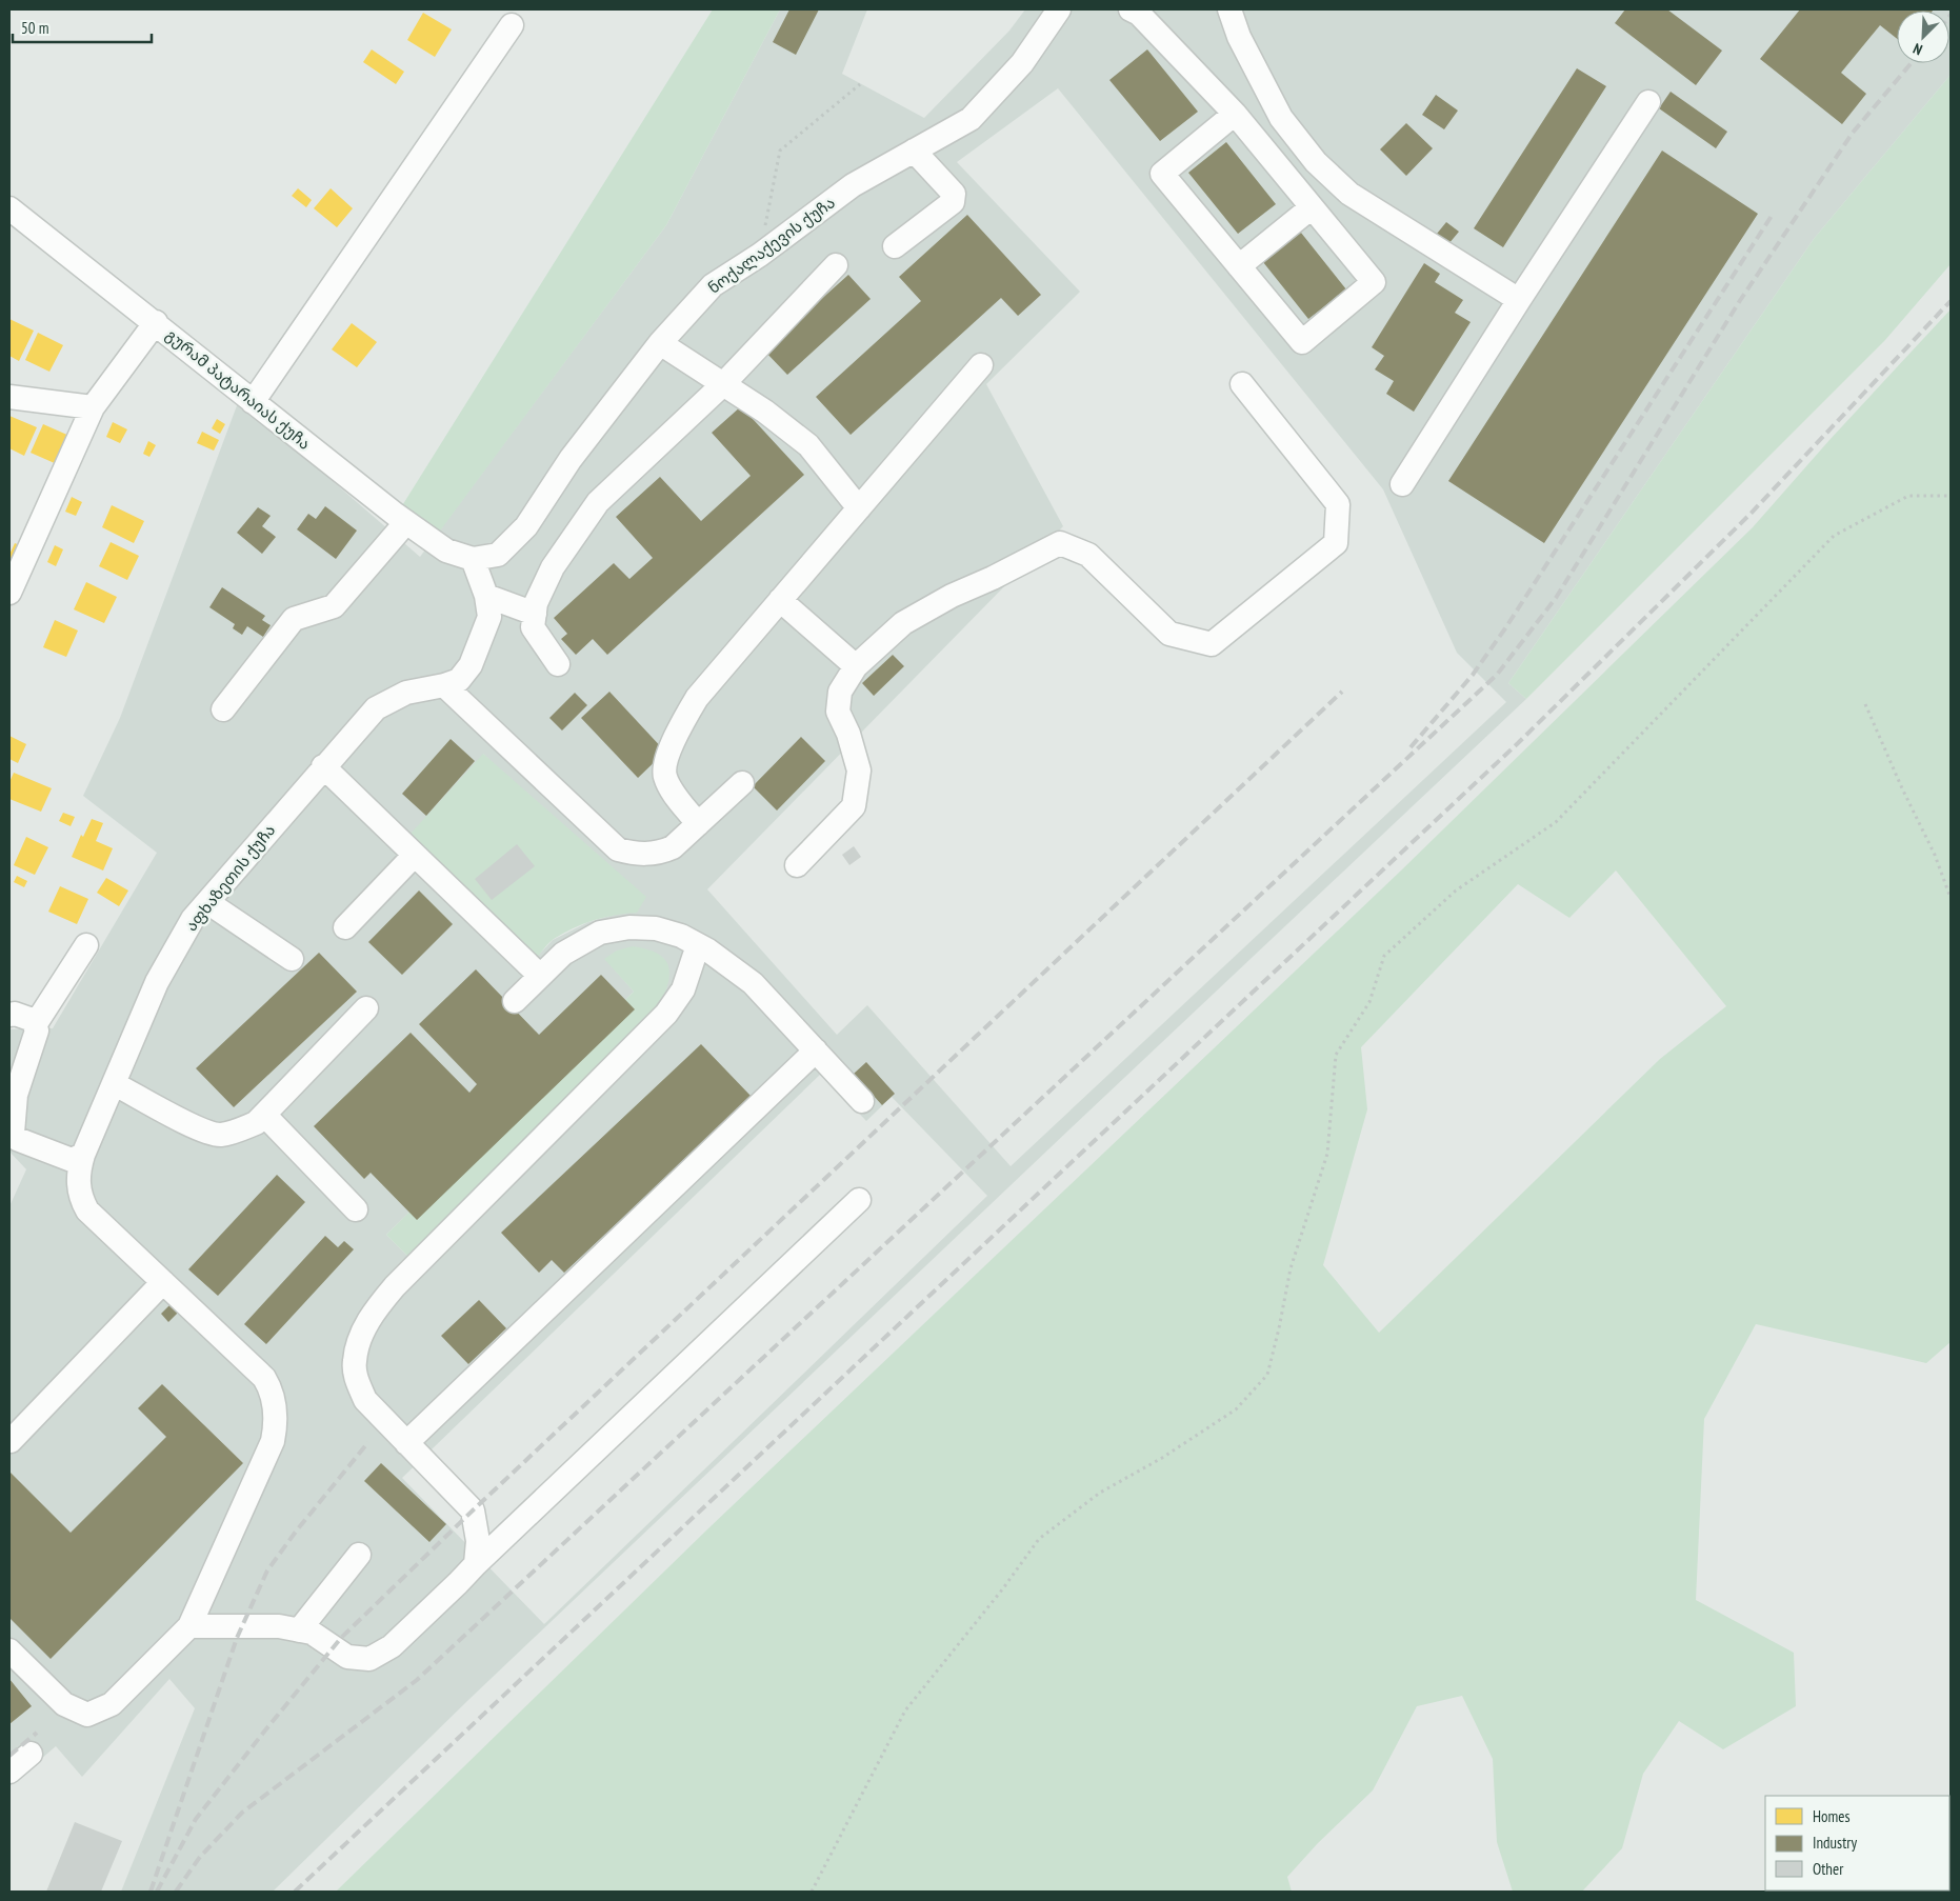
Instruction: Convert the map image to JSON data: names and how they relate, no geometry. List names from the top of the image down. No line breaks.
{"streets":{"street":["ნოქალაქევის ქუჩა","გურამ პატარაიას ქუჩა","აფხაზეთის ქუჩა"]},"crossings":[["ნოქალაქევის ქუჩა","გურამ პატარაიას ქუჩა"],["ნოქალაქევის ქუჩა","აფხაზეთის ქუჩა"],["გურამ პატარაიას ქუჩა","აფხაზეთის ქუჩა"]],"legend":["Homes","Industry","Other"],"scale_bar":"50 m","north":"bottom left"}
